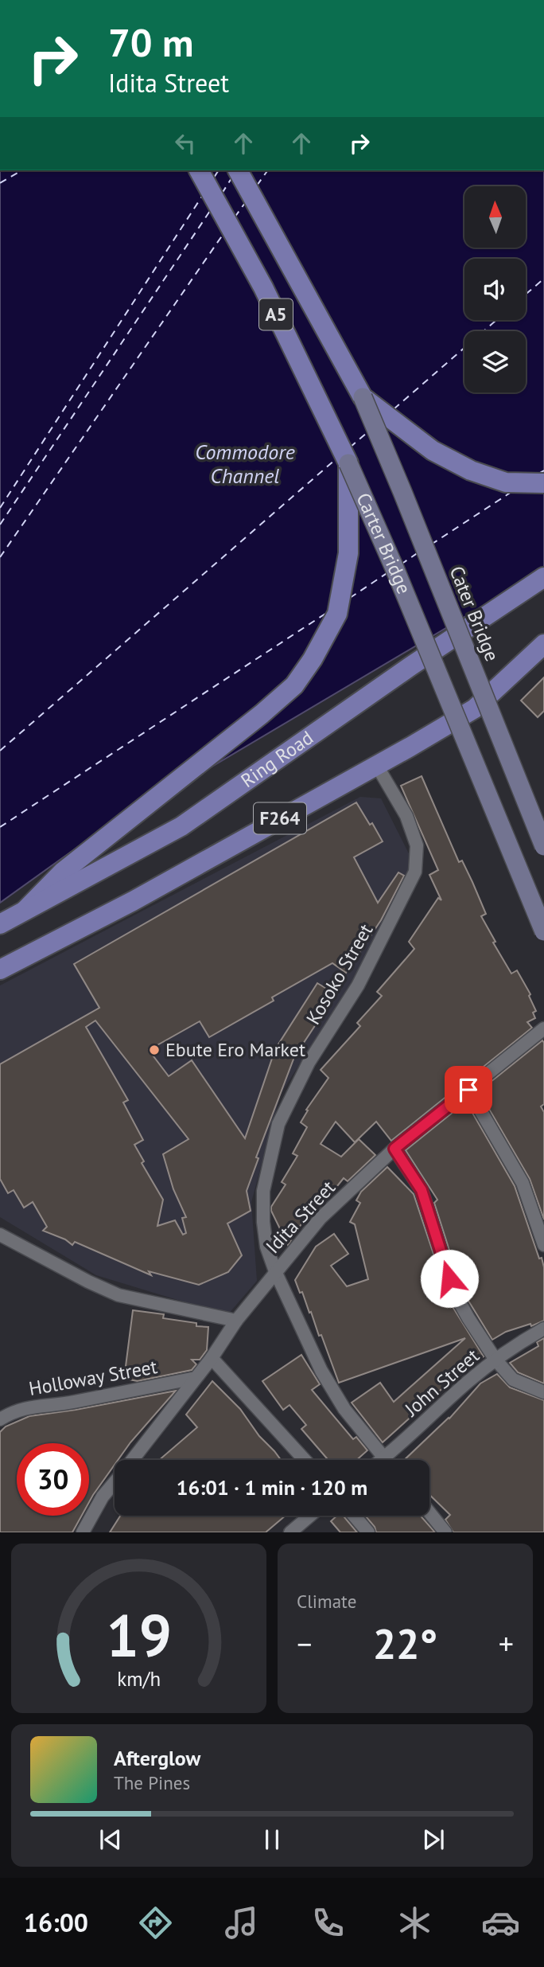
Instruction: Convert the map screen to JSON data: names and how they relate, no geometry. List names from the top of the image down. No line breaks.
{"streets":{"main road":["A5","Carter Bridge","Cater Bridge","Ring Road","F264"],"street":["Kosoko Street","Idita Street","Holloway Street","John Street"]},"crossings":[["A5","Cater Bridge"],["F264","Kosoko Street"],["Kosoko Street","Idita Street"],["Kosoko Street","John Street"],["Idita Street","Holloway Street"]],"water":["Commodore Channel"],"places":["Ebute Ero Market"],"north":"top","page":{"turn":["70 m","Idita Street"],"limit":"30","trip":"16:01 · 1 min · 120 m","tile":"Climate","heat":["−","22°","+"],"song":["Afterglow","The Pines"],"tabs":"16:00","gauge":["19","km/h"]}}
